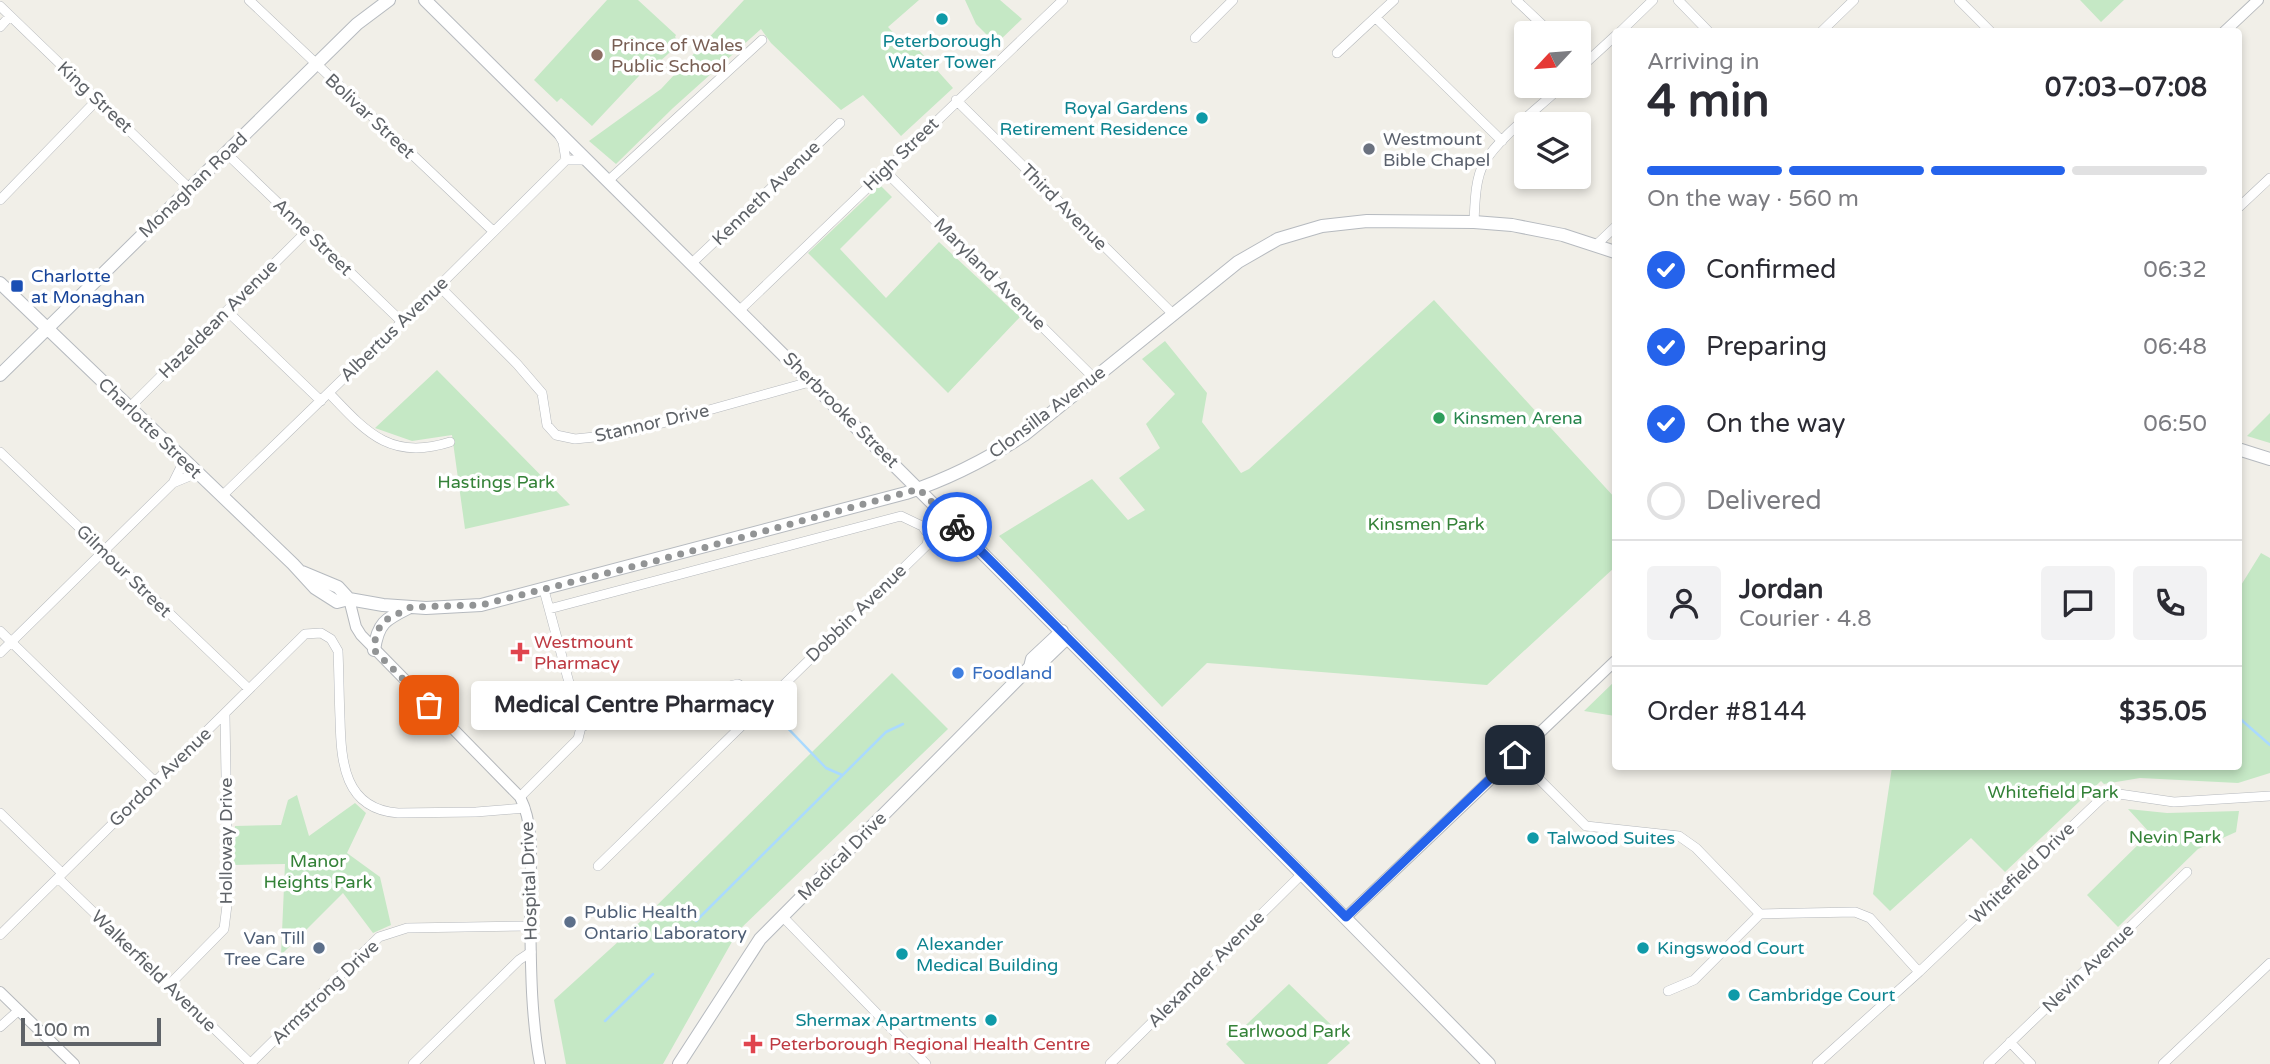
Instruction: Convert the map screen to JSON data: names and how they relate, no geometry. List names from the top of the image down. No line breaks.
{"streets":{"main road":["Monaghan Road","Sherbrooke Street","Clonsilla Avenue","Charlotte Street","Medical Drive"],"street":["King Street","Bolivar Street","High Street","Kenneth Avenue","Third Avenue","Anne Street","Maryland Avenue","Hazeldean Avenue","Albertus Avenue","Stannor Drive","Gilmour Street","Dobbin Avenue","Gordon Avenue","Holloway Drive","Whitefield Drive","Hospital Drive","Nevin Avenue","Alexander Avenue","Walkerfield Avenue","Armstrong Drive"]},"crossings":[["King Street","Monaghan Road"],["Bolivar Street","Monaghan Road"],["Bolivar Street","Albertus Avenue"],["High Street","Third Avenue"],["High Street","Maryland Avenue"],["High Street","Sherbrooke Street"],["Monaghan Road","Anne Street"],["Monaghan Road","Charlotte Street"],["Kenneth Avenue","Sherbrooke Street"],["Third Avenue","Clonsilla Avenue"],["Anne Street","Hazeldean Avenue"],["Anne Street","Albertus Avenue"],["Maryland Avenue","Clonsilla Avenue"],["Hazeldean Avenue","Charlotte Street"],["Albertus Avenue","Stannor Drive"],["Albertus Avenue","Charlotte Street"],["Sherbrooke Street","Clonsilla Avenue"],["Sherbrooke Street","Stannor Drive"],["Sherbrooke Street","Medical Drive"],["Sherbrooke Street","Alexander Avenue"],["Clonsilla Avenue","Charlotte Street"],["Charlotte Street","Hospital Drive"],["Gilmour Street","Gordon Avenue"],["Gordon Avenue","Holloway Drive"],["Gordon Avenue","Hospital Drive"],["Gordon Avenue","Walkerfield Avenue"],["Holloway Drive","Walkerfield Avenue"],["Hospital Drive","Armstrong Drive"],["Walkerfield Avenue","Armstrong Drive"]],"parks":["Hastings Park","Kinsmen Park","Whitefield Park","Nevin Park","Manor Heights Park","Earlwood Park"],"places":{"other":["Peterborough Water Tower","Prince of Wales Public School","Royal Gardens Retirement Residence","Westmount Bible Chapel","Kinsmen Arena","Foodland","Medical Centre Pharmacy","Talwood Suites","Public Health Ontario Laboratory","Van Till Tree Care","Kingswood Court","Alexander Medical Building","Cambridge Court","Shermax Apartments"],"transit":["Charlotte at Monaghan"],"health":["Westmount Pharmacy","Peterborough Regional Health Centre"]},"scale_bar":"100 m","north":"bottom left","page":{"heading":["4 min","Arriving in","07:03–07:08"],"panel":["Jordan","Courier · 4.8","Order #8144","$35.05"],"bar":"On the way · 560 m","list":[["Confirmed","06:32"],["Preparing","06:48"],["On the way","06:50"],"Delivered"],"bubble":"Medical Centre Pharmacy","scale":"100 m"}}
